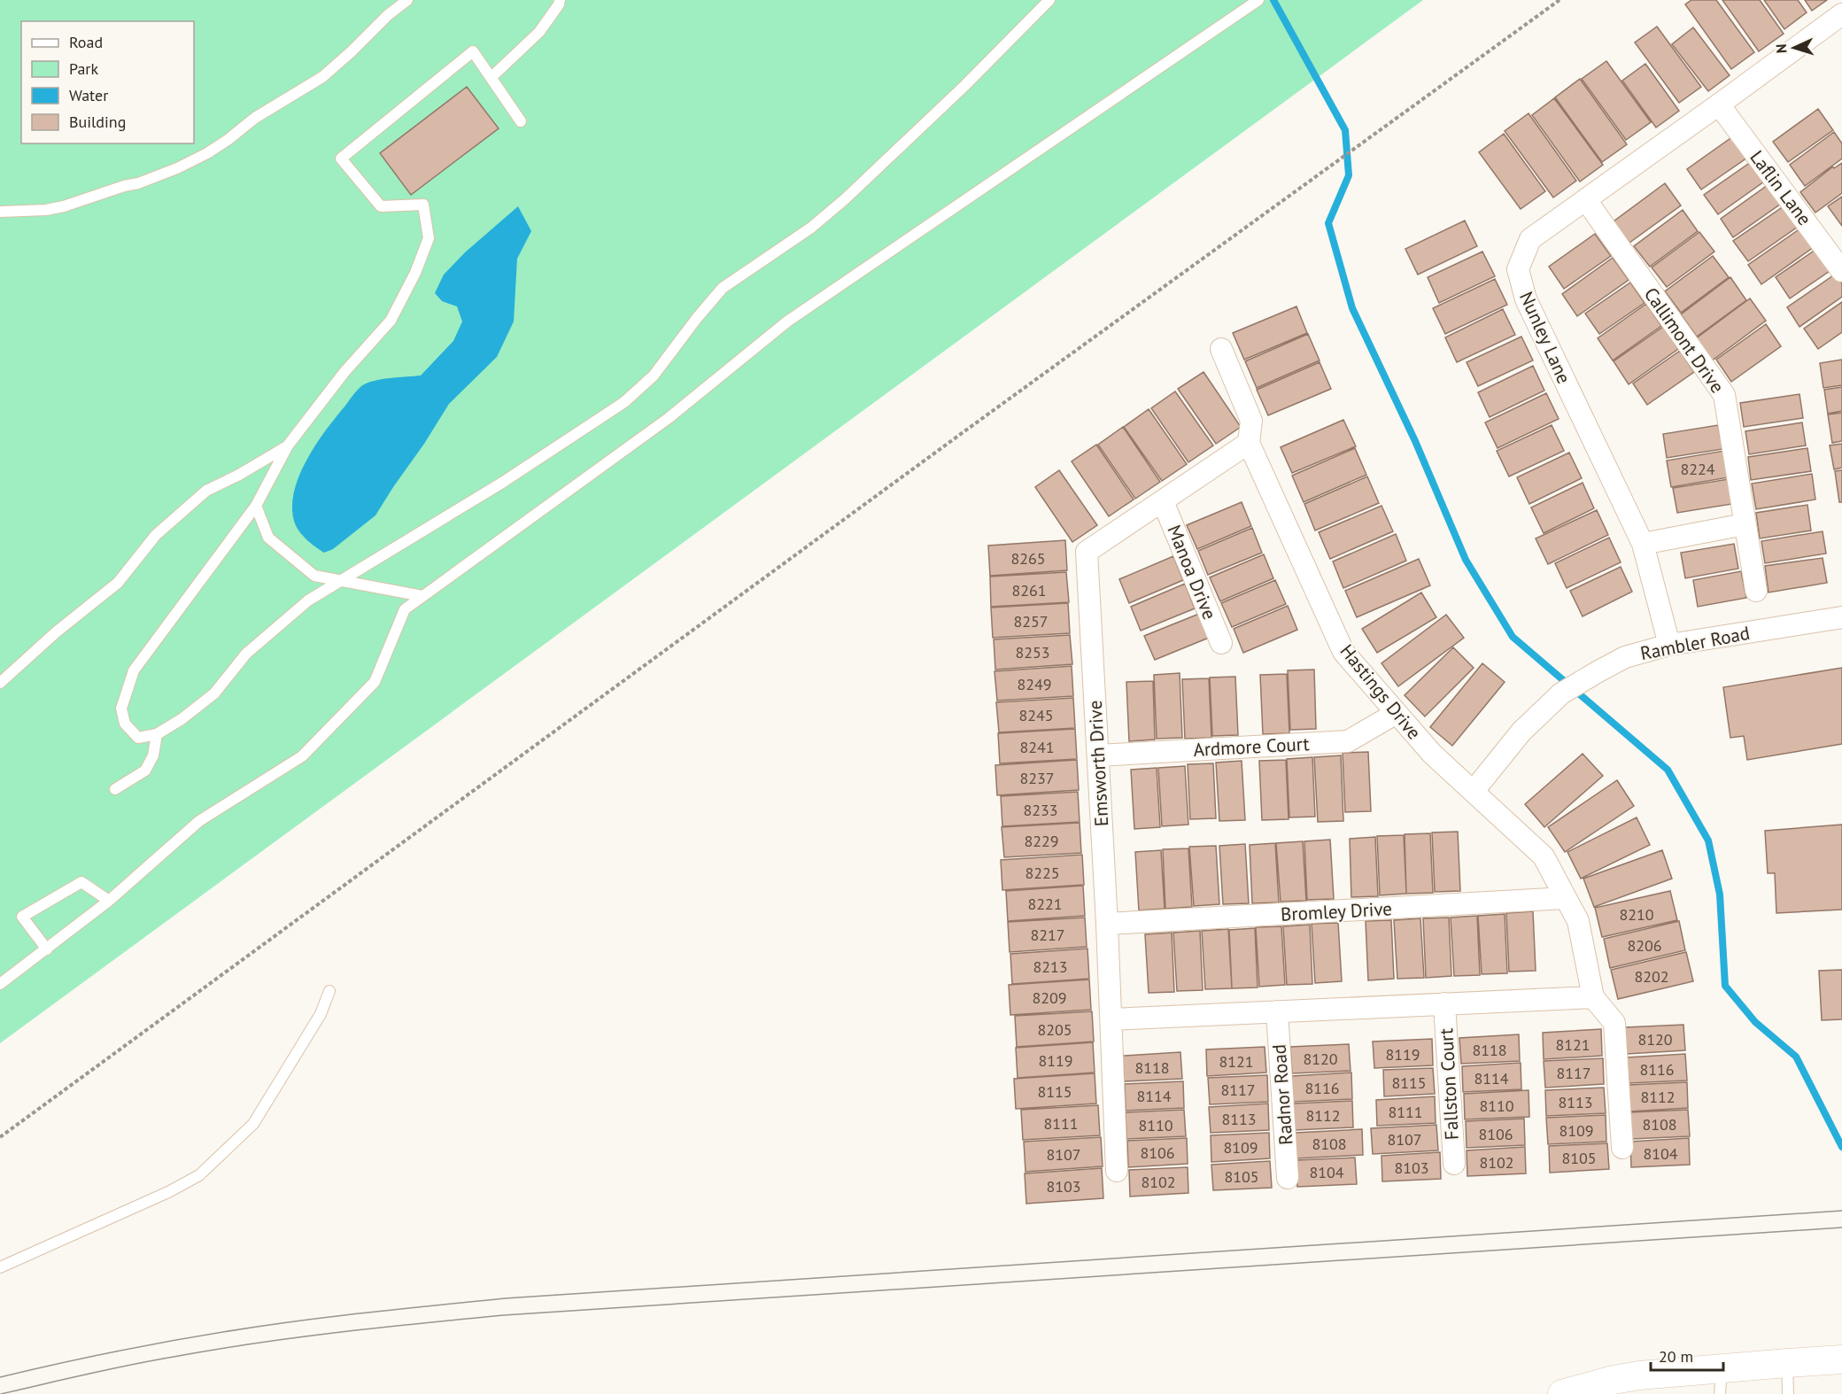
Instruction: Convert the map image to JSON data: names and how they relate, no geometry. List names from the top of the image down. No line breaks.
{"streets":{"street":["Laflin Lane","Nunley Lane","Callimont Drive","Manoa Drive","Rambler Road","Hastings Drive","Ardmore Court","Emsworth Drive","Bromley Drive","Fallston Court","Radnor Road"]},"crossings":[["Laflin Lane","Nunley Lane"],["Nunley Lane","Callimont Drive"],["Nunley Lane","Rambler Road"],["Manoa Drive","Emsworth Drive"],["Rambler Road","Hastings Drive"],["Hastings Drive","Ardmore Court"],["Hastings Drive","Emsworth Drive"],["Hastings Drive","Bromley Drive"],["Ardmore Court","Emsworth Drive"],["Emsworth Drive","Bromley Drive"]],"house_numbers":["8224","8265","8261","8257","8253","8249","8245","8241","8237","8233","8229","8225","8221","8210","8217","8206","8213","8202","8209","8205","8120","8121","8118","8119","8120","8119","8121","8118","8116","8117","8114","8115","8116","8117","8115","8114","8112","8113","8110","8111","8112","8113","8111","8108","8110","8109","8106","8107","8108","8109","8106","8104","8107","8105","8102","8103","8104","8105","8102","8103"],"legend":["Road","Park","Water","Building"],"scale_bar":"20 m","north":"left"}
